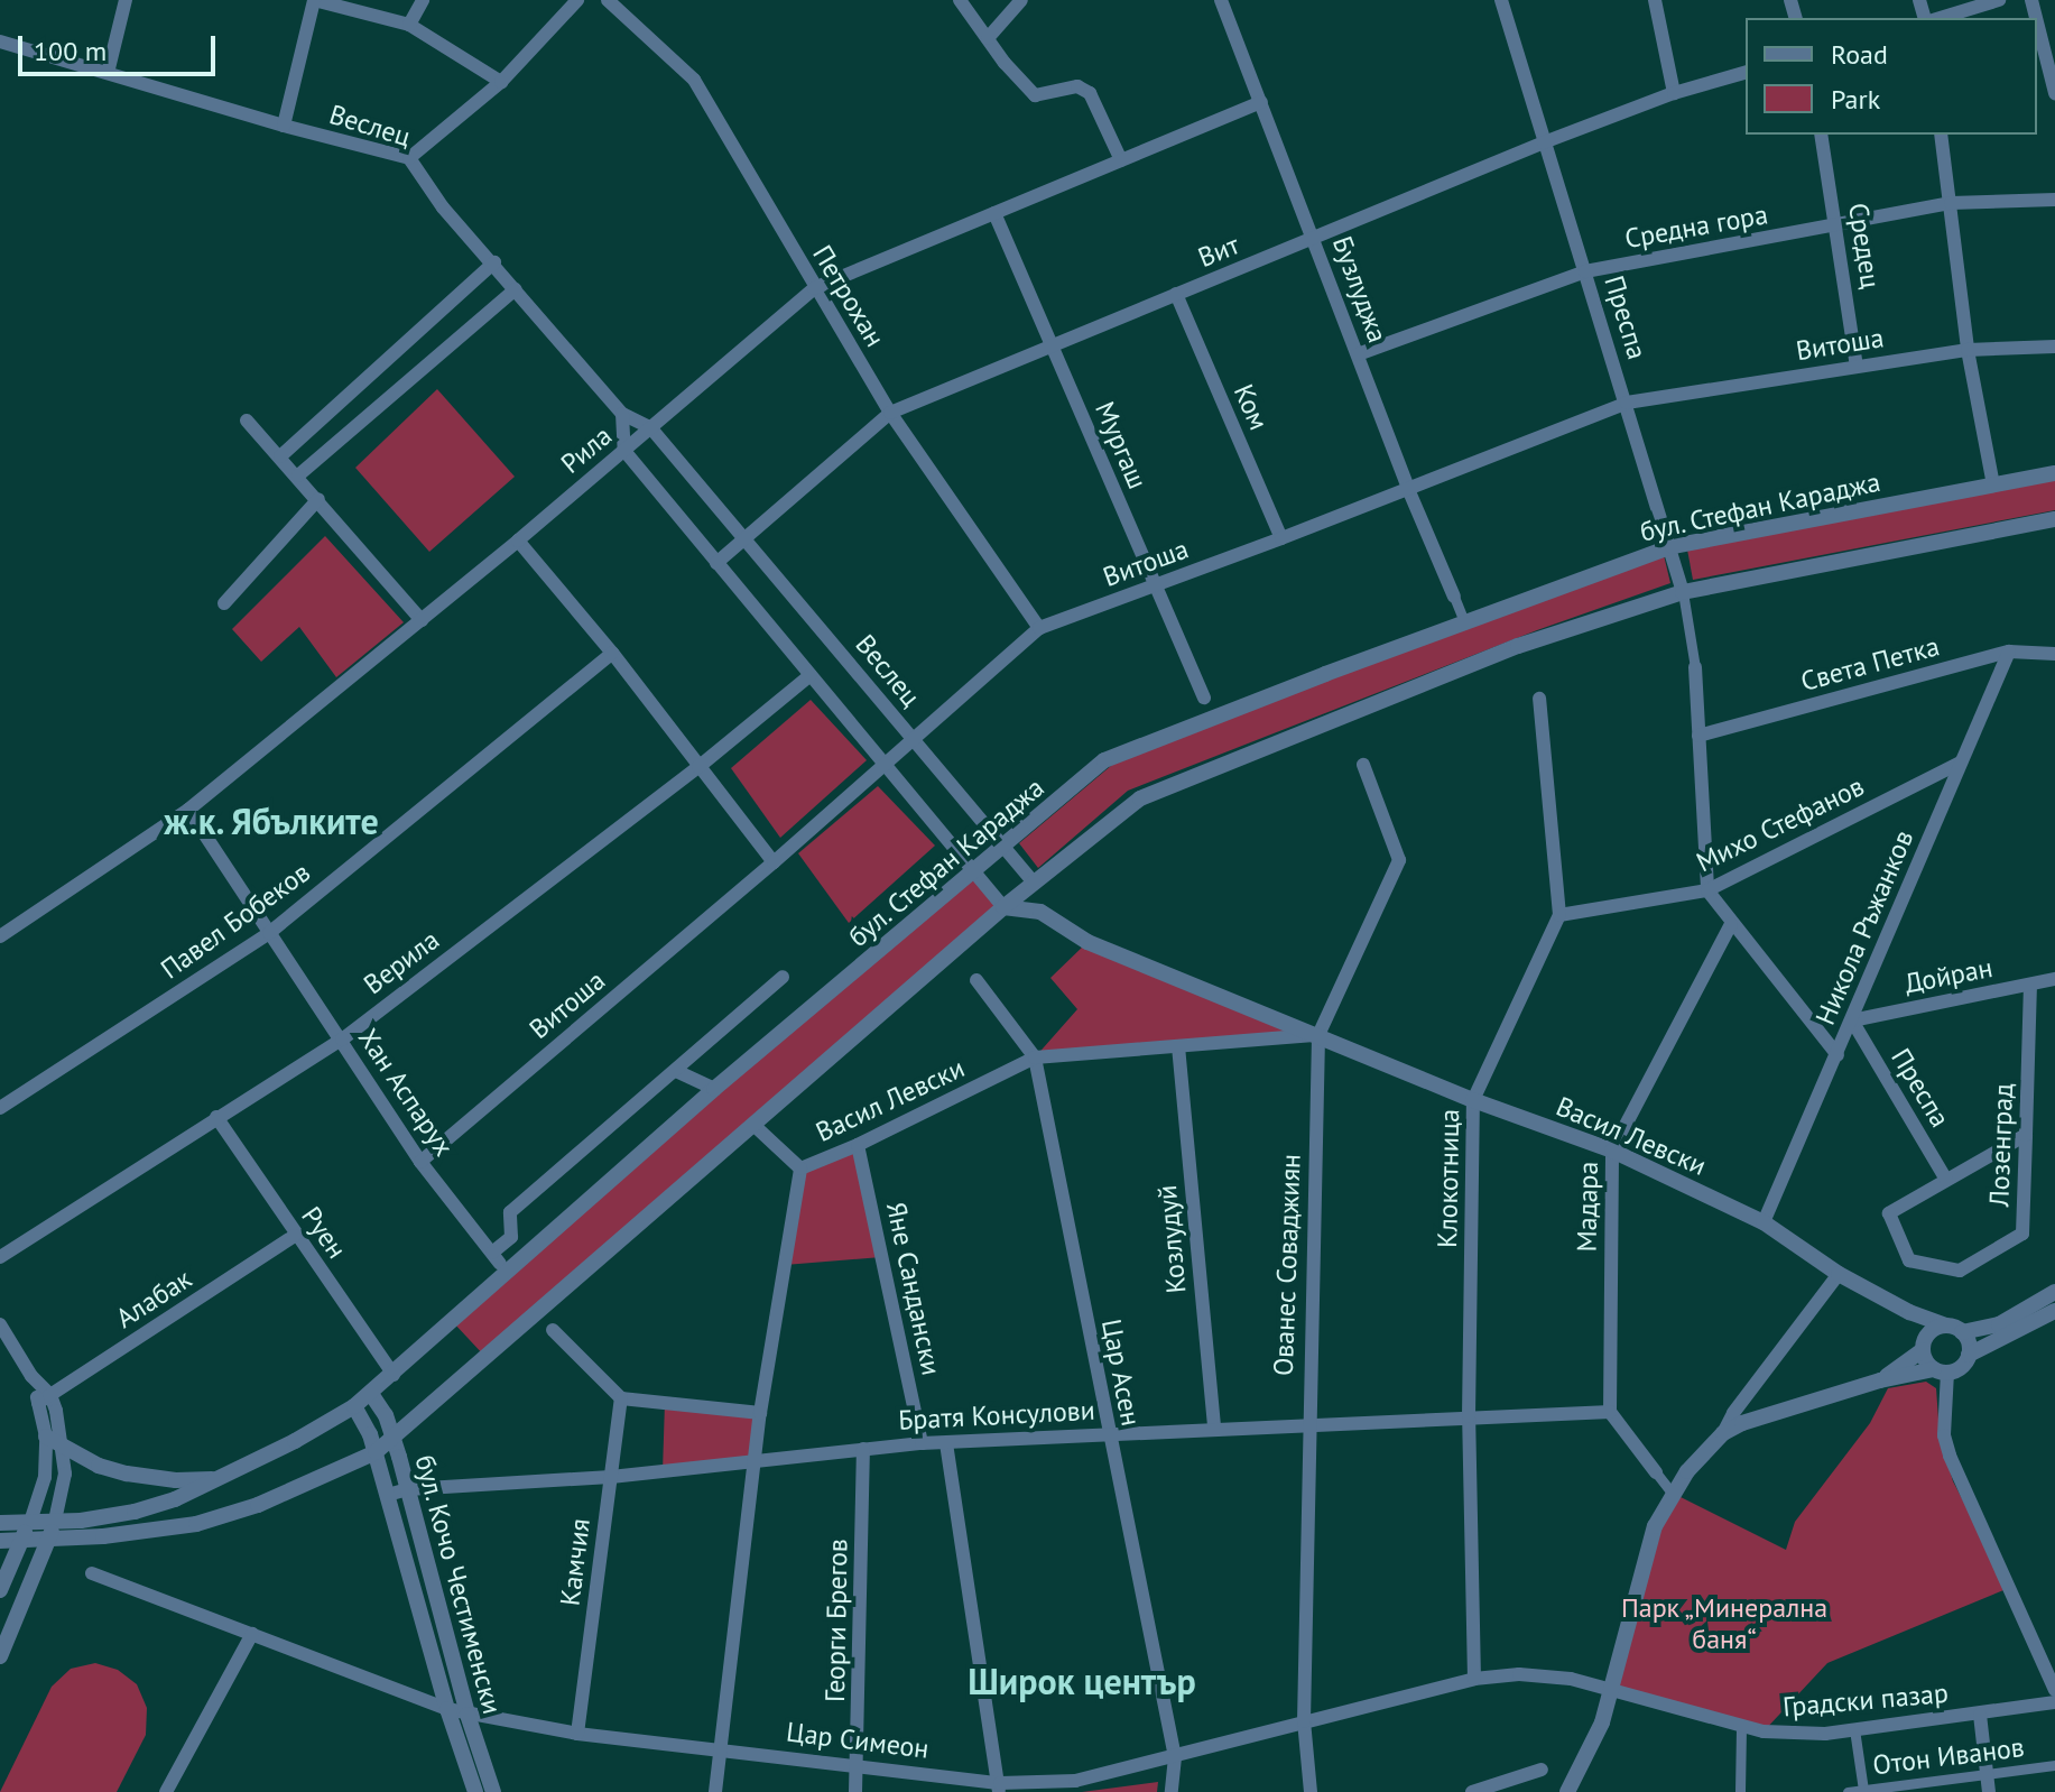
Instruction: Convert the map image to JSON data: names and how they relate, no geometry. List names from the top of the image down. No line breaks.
{"streets":{"street":["Веслец","Средна гора","Средец","Вит","Бузлуджа","Петрохан","Преспа","Витоша","Ком","Мургаш","Рила","бул. Стефан Караджа","Света Петка","Михо Стефанов","Павел Бобеков","Никола Ръжанков","Верила","Дойран","Хан Аспарух","Васил Левски","Лозенград","Клокотница","Мадара","Руен","Козлудуй","Ованес Соваджиян","Яне Сандански","Алабак","Цар Асен","Братя Консулови","Камчия","бул. Кочо Честименски","Георги Брегов","Градски пазар","Цар Симеон","Отон Иванов"]},"crossings":[["Веслец","Вит"],["Веслец","Витоша"],["Веслец","Рила"],["Веслец","бул. Стефан Караджа"],["Средна гора","Средец"],["Средна гора","Бузлуджа"],["Средна гора","Преспа"],["Средец","Витоша"],["Вит","Бузлуджа"],["Вит","Петрохан"],["Вит","Преспа"],["Вит","Ком"],["Вит","Мургаш"],["Бузлуджа","Витоша"],["Бузлуджа","Рила"],["Петрохан","Витоша"],["Петрохан","Рила"],["Преспа","Витоша"],["Преспа","бул. Стефан Караджа"],["Преспа","Никола Ръжанков"],["Преспа","Дойран"],["Преспа","Лозенград"],["Витоша","Ком"],["Витоша","Мургаш"],["Витоша","Хан Аспарух"],["Мургаш","Рила"],["Рила","Хан Аспарух"],["бул. Стефан Караджа","Руен"],["бул. Стефан Караджа","бул. Кочо Честименски"],["Света Петка","Никола Ръжанков"],["Михо Стефанов","Никола Ръжанков"],["Михо Стефанов","Клокотница"],["Павел Бобеков","Хан Аспарух"],["Никола Ръжанков","Дойран"],["Никола Ръжанков","Васил Левски"],["Верила","Хан Аспарух"],["Верила","Руен"],["Дойран","Лозенград"],["Васил Левски","Клокотница"],["Васил Левски","Мадара"],["Васил Левски","Козлудуй"],["Васил Левски","Ованес Соваджиян"],["Васил Левски","Яне Сандански"],["Васил Левски","Цар Асен"],["Клокотница","Братя Консулови"],["Клокотница","Цар Симеон"],["Мадара","Братя Консулови"],["Руен","Алабак"],["Козлудуй","Братя Консулови"],["Ованес Соваджиян","Братя Консулови"],["Ованес Соваджиян","Цар Симеон"],["Яне Сандански","Братя Консулови"],["Цар Асен","Братя Консулови"],["Цар Асен","Цар Симеон"],["Братя Консулови","Камчия"],["Братя Консулови","бул. Кочо Честименски"],["Братя Консулови","Георги Брегов"],["Камчия","Цар Симеон"],["бул. Кочо Честименски","Цар Симеон"],["Георги Брегов","Цар Симеон"],["Градски пазар","Цар Симеон"]],"districts":["ж.к. Ябълките","Широк център"],"parks":["Парк „Минерална баня“"],"legend":["Road","Park"],"scale_bar":"100 m"}
